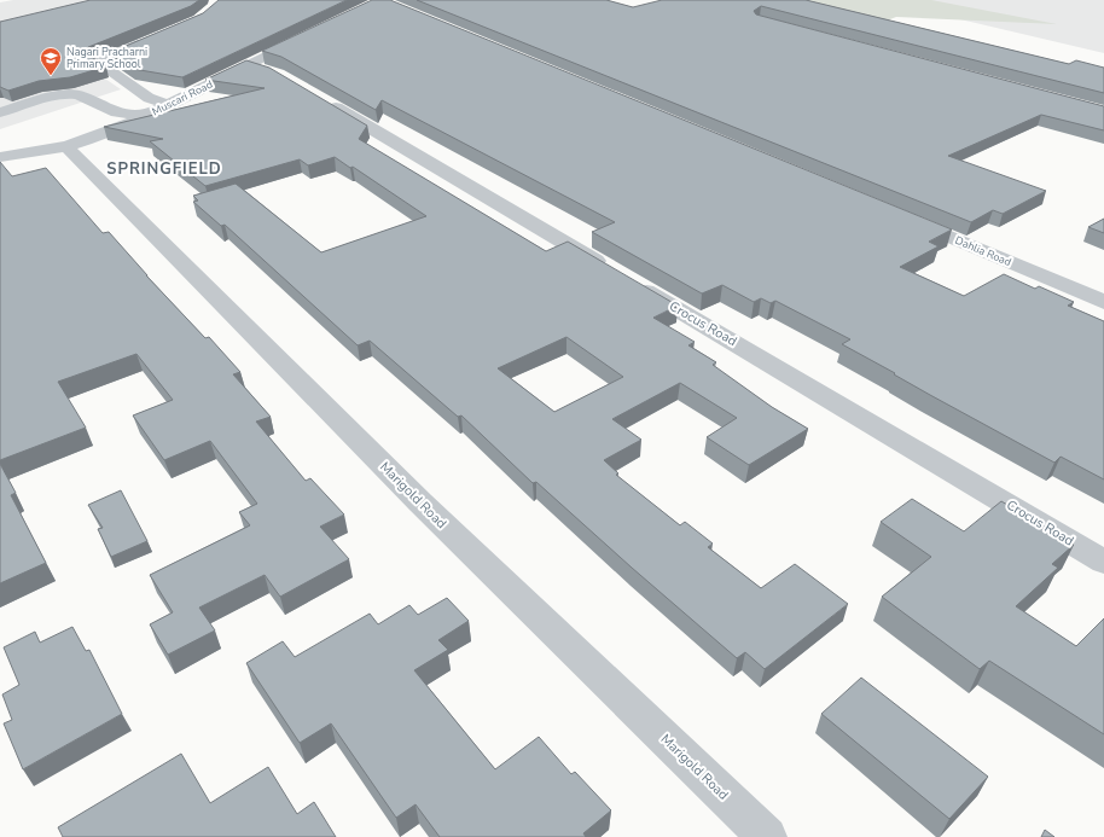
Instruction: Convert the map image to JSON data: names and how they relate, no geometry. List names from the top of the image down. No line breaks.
{"streets":{"street":["Muscari Road","Dahlia Road","Crocus Road","Marigold Road"]},"crossings":[["Muscari Road","Marigold Road"]],"districts":["SPRINGFIELD"],"places":{"school or university":["Nagari Pracharni Primary School"]}}
